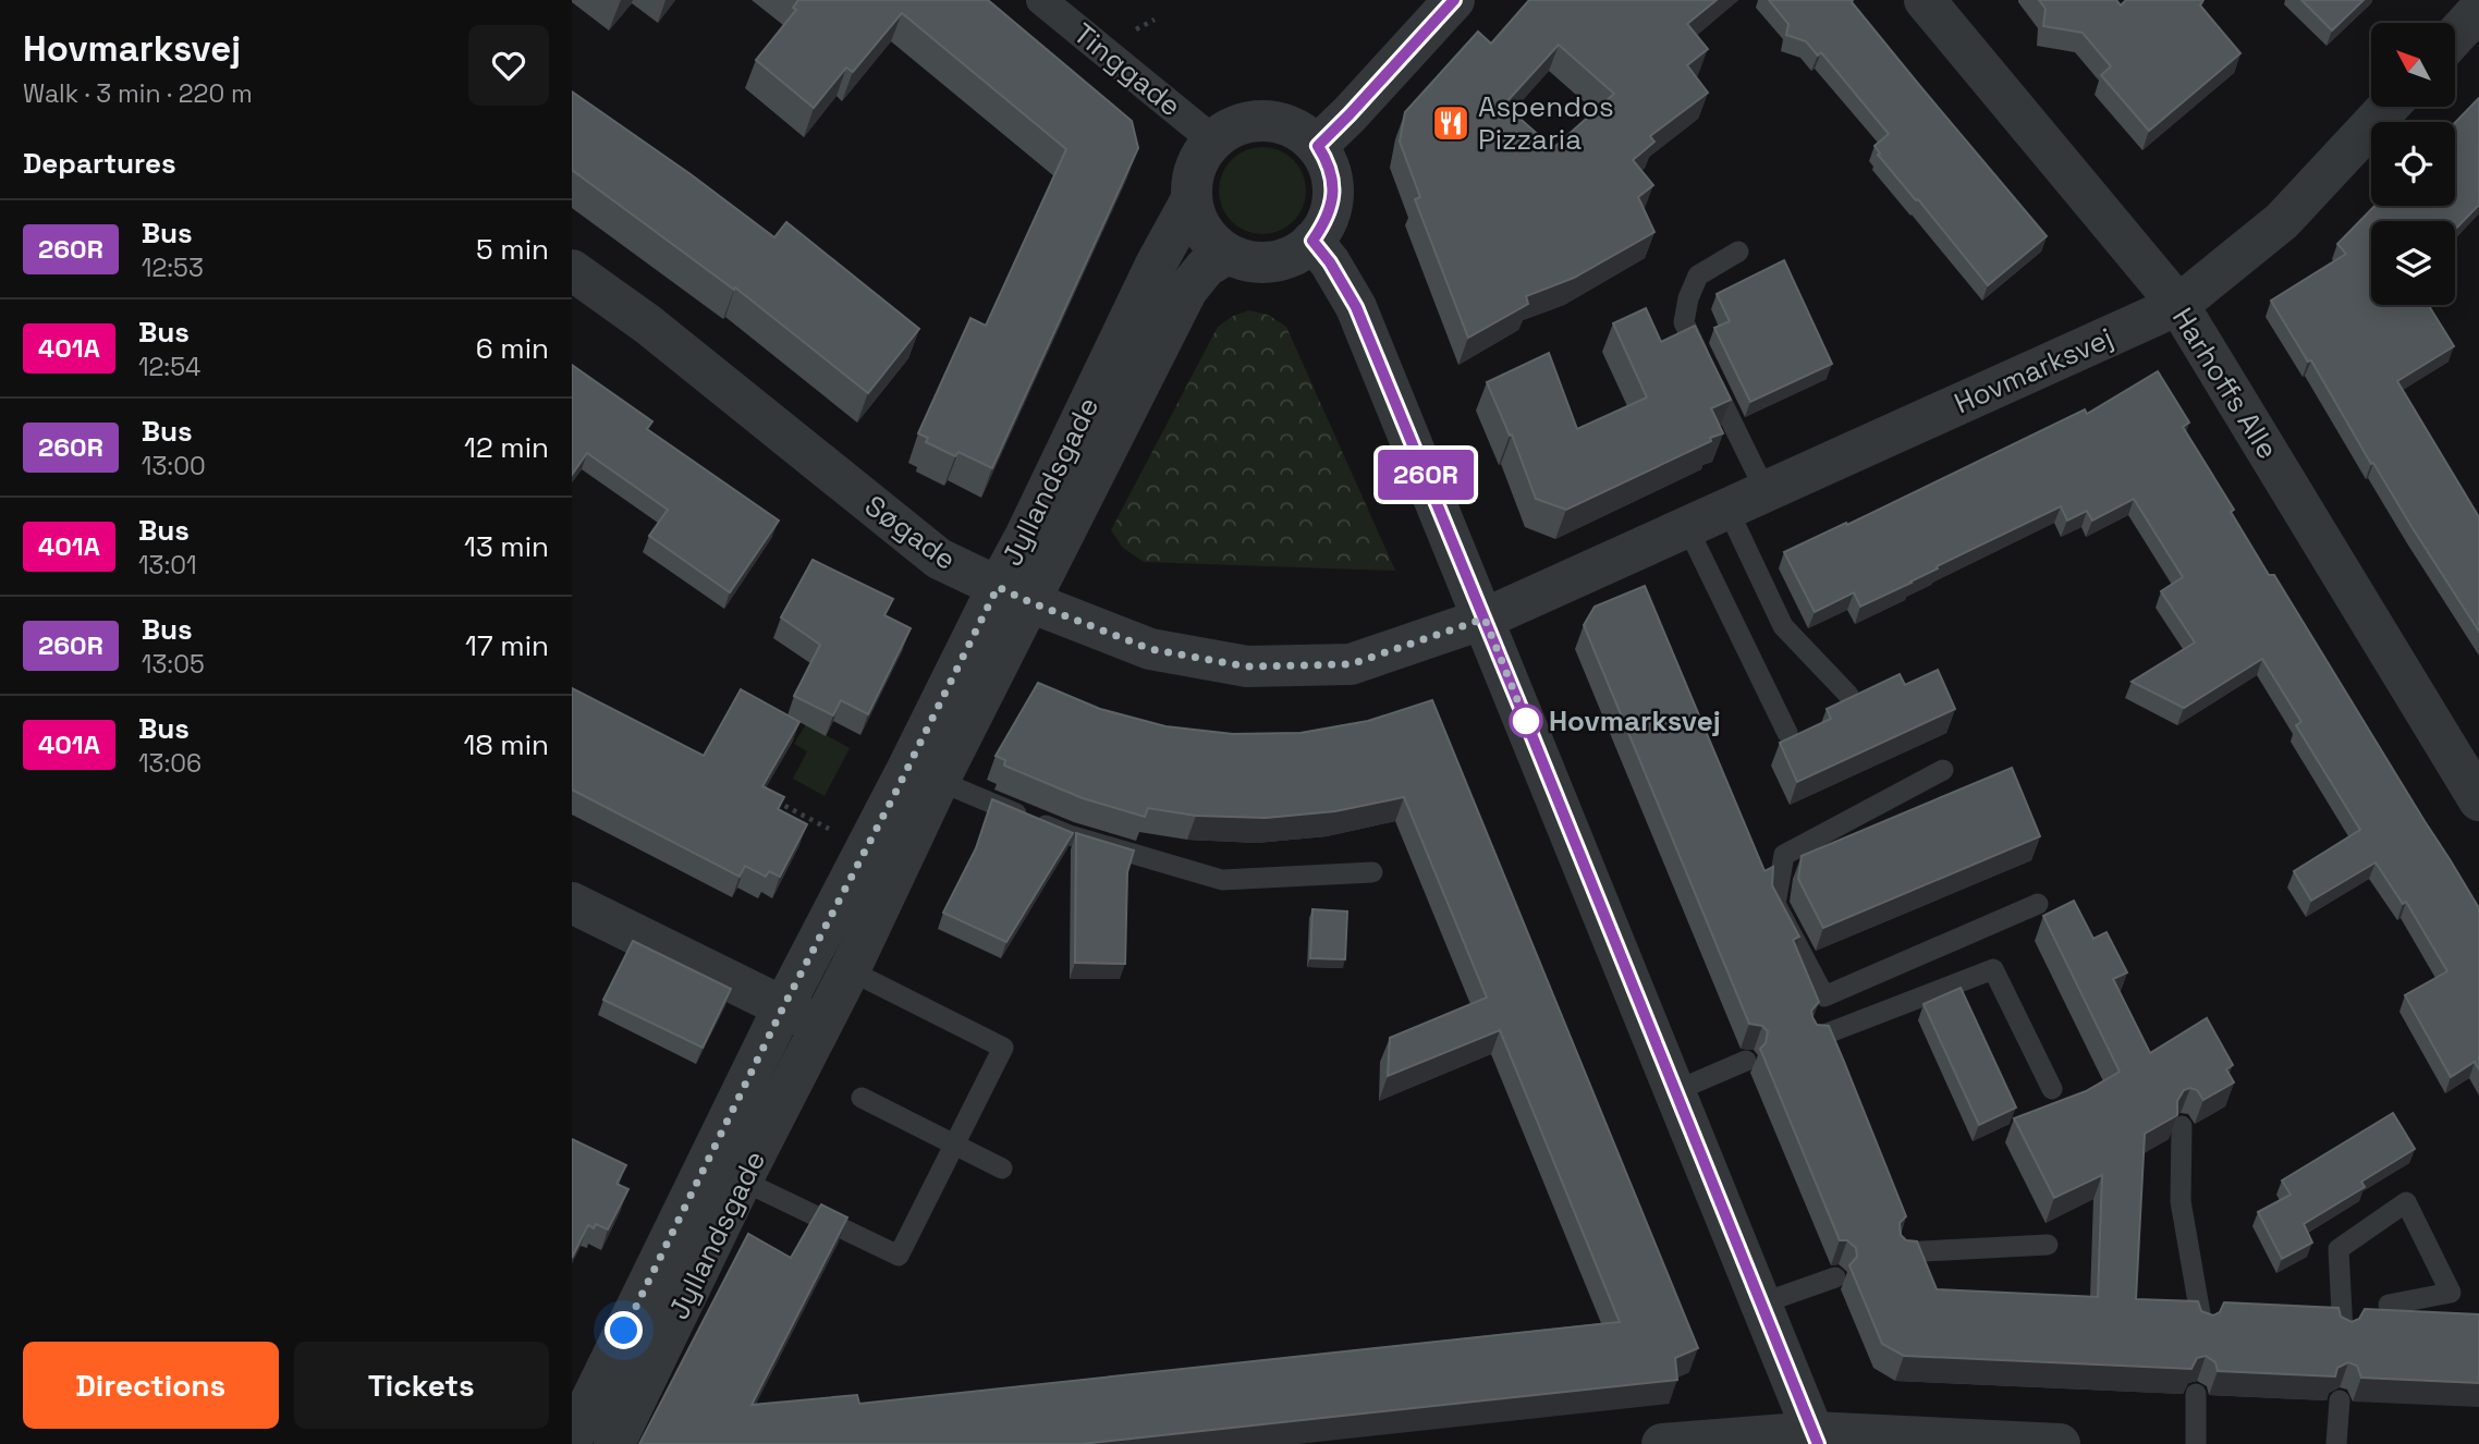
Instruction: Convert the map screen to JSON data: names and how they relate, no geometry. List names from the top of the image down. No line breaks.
{"streets":{"street":["Tinggade","Hovmarksvej","Harhoffs Alle","Jyllandsgade","Søgade"]},"crossings":[["Tinggade","Jyllandsgade"],["Hovmarksvej","Harhoffs Alle"],["Hovmarksvej","Søgade"],["Jyllandsgade","Søgade"]],"places":{"restaurant":["Aspendos Pizzaria"],"other":["Hovmarksvej"]},"lines":["bus line 260R"],"north":"top left","page":{"heading":[["Hovmarksvej","Walk · 3 min · 220 m"],"Departures"],"on_map":"260R","list":[{"mark":"260R","name":"Bus","note":"12:53","value":"5 min"},{"mark":"401A","name":"Bus","note":"12:54","value":"6 min"},{"mark":"260R","name":"Bus","note":"13:00","value":"12 min"},{"mark":"401A","name":"Bus","note":"13:01","value":"13 min"},{"mark":"260R","name":"Bus","note":"13:05","value":"17 min"},{"mark":"401A","name":"Bus","note":"13:06","value":"18 min"}],"buttons":["Directions","Tickets"]}}
